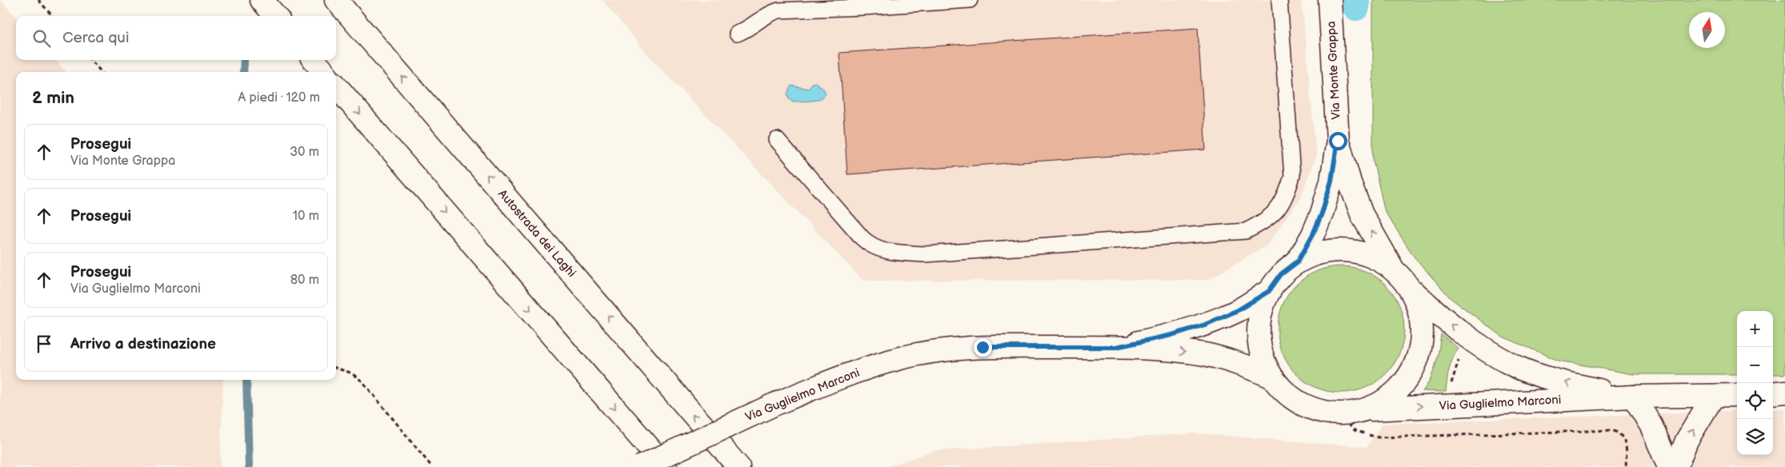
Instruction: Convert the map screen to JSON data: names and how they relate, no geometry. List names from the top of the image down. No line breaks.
{"streets":{"main road":["Via Monte Grappa","Autostrada dei Laghi","Via Guglielmo Marconi"]},"north":"top","page":{"search":"Cerca qui","heading":["2 min","A piedi · 120 m"],"list":[["Prosegui","Via Monte Grappa","30 m"],["Prosegui","10 m"],["Prosegui","Via Guglielmo Marconi","80 m"],"Arrivo a destinazione"],"map_buttons":["+","−"]}}
